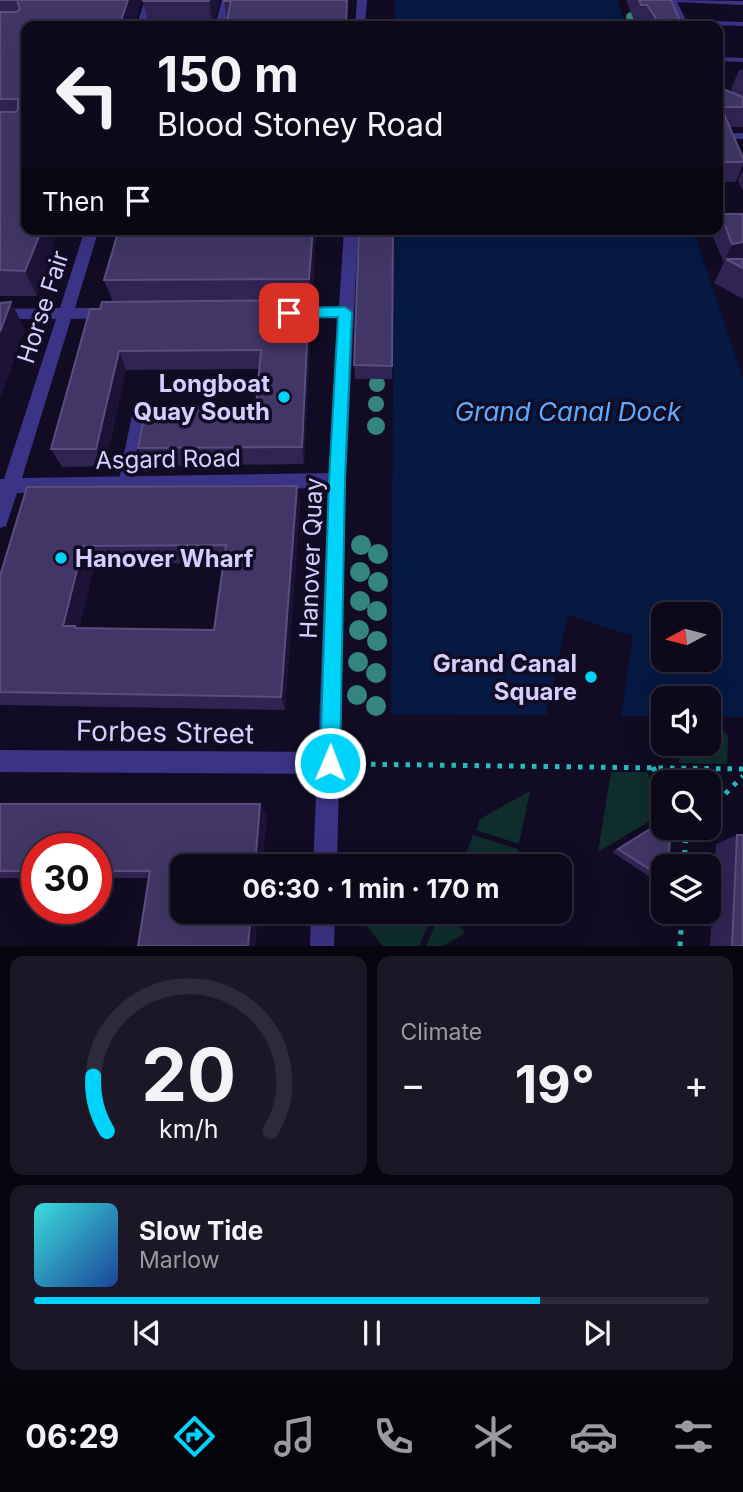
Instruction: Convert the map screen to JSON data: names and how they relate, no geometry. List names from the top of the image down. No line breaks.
{"streets":{"street":["Horse Fair","Asgard Road","Hanover Quay","Forbes Street"]},"crossings":[["Horse Fair","Asgard Road"],["Asgard Road","Hanover Quay"],["Hanover Quay","Forbes Street"]],"water":["Grand Canal Dock"],"places":["Longboat Quay South","Hanover Wharf","Grand Canal Square"],"north":"left","page":{"turn":["150 m","Blood Stoney Road"],"then":"Then","limit":"30","trip":"06:30 · 1 min · 170 m","tile":"Climate","heat":["−","19°","+"],"song":["Slow Tide","Marlow"],"tabs":"06:29","gauge":["20","km/h"]}}
